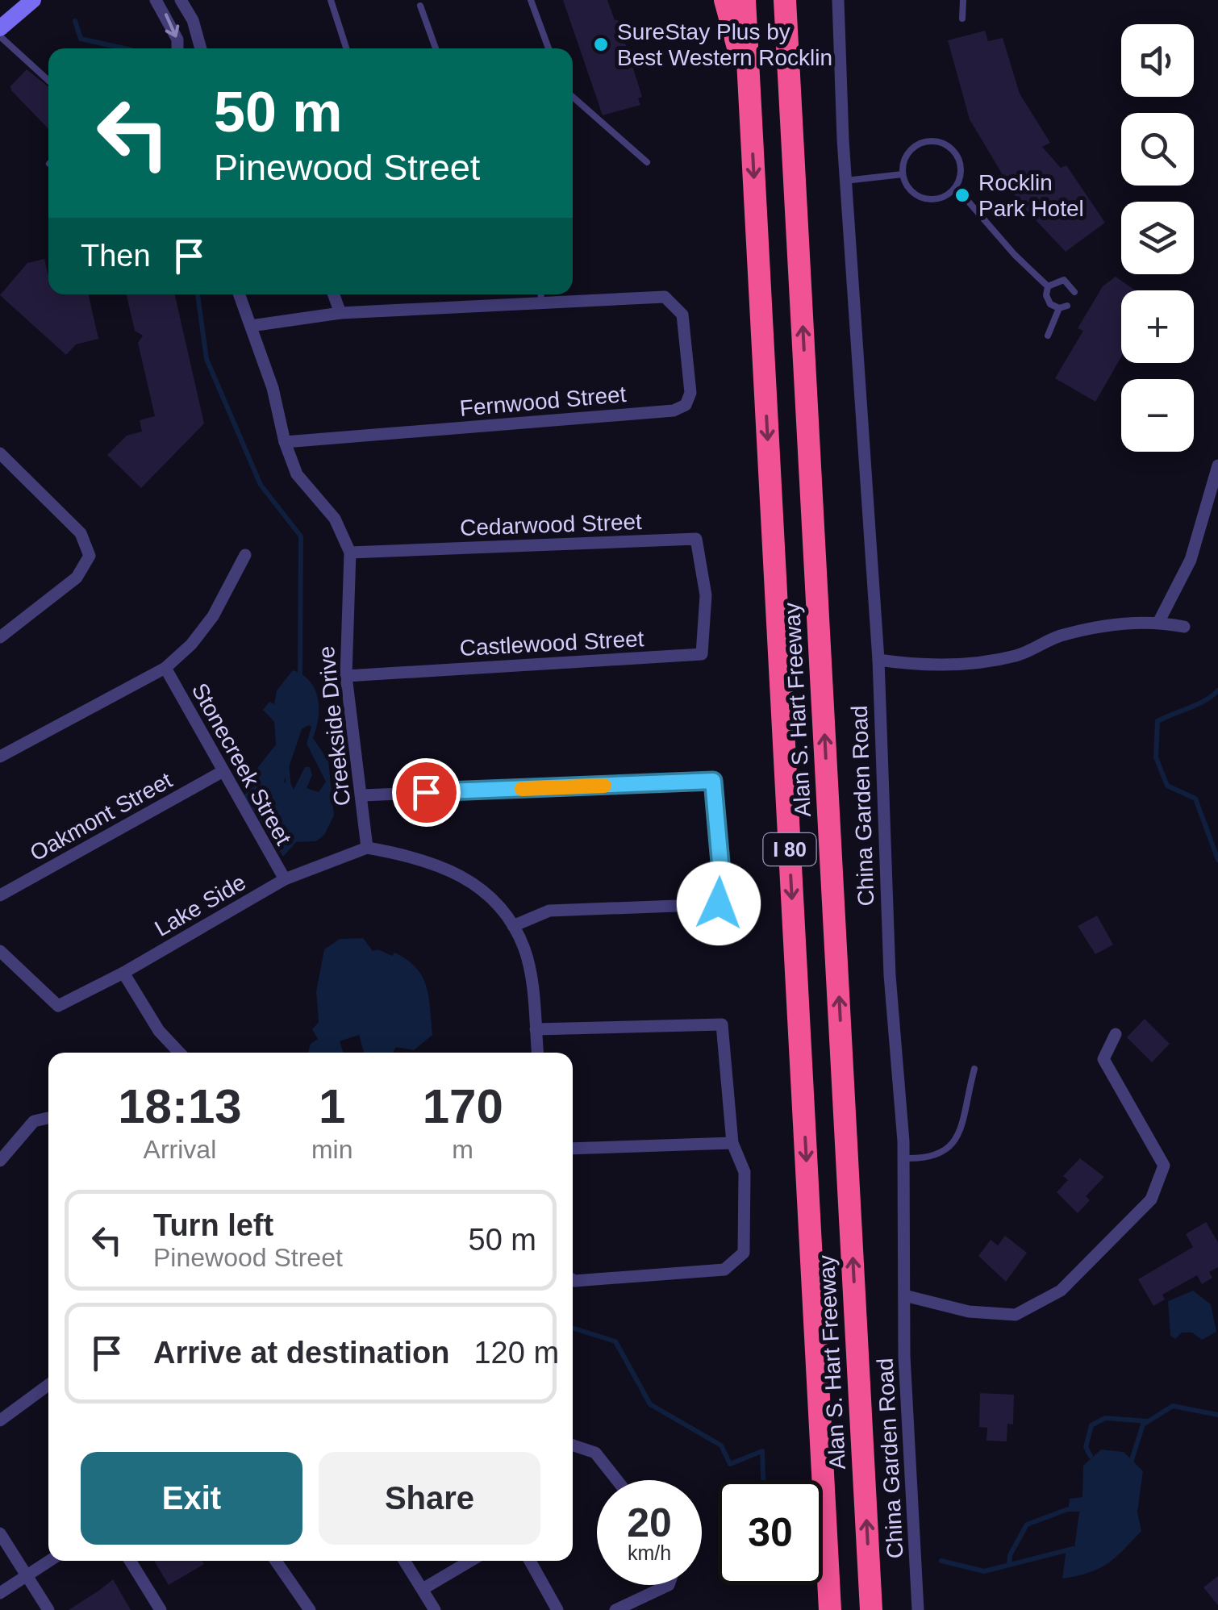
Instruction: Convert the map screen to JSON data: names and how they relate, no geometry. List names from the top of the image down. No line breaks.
{"streets":{"highway":["Alan S. Hart Freeway","I 80"],"street":["Fernwood Street","Cedarwood Street","Castlewood Street","Creekside Drive","Stonecreek Street","China Garden Road","Oakmont Street","Lake Side"]},"crossings":[["Fernwood Street","Creekside Drive"],["Cedarwood Street","Castlewood Street"],["Cedarwood Street","Creekside Drive"],["Castlewood Street","Creekside Drive"],["Creekside Drive","Lake Side"],["Stonecreek Street","Oakmont Street"],["Stonecreek Street","Lake Side"]],"places":["SureStay Plus by Best Western Rocklin","Rocklin Park Hotel"],"page":{"map_buttons":["+","−"],"turn":["50 m","Pinewood Street"],"then":"Then","eta":["18:13","Arrival","1","min","170","m"],"list":[{"name":"Turn left","note":"Pinewood Street","value":"50 m"},{"name":"Arrive at destination","value":"120 m"}],"buttons":["Exit","Share"],"speed":"20 km/h","limit":"30"}}
